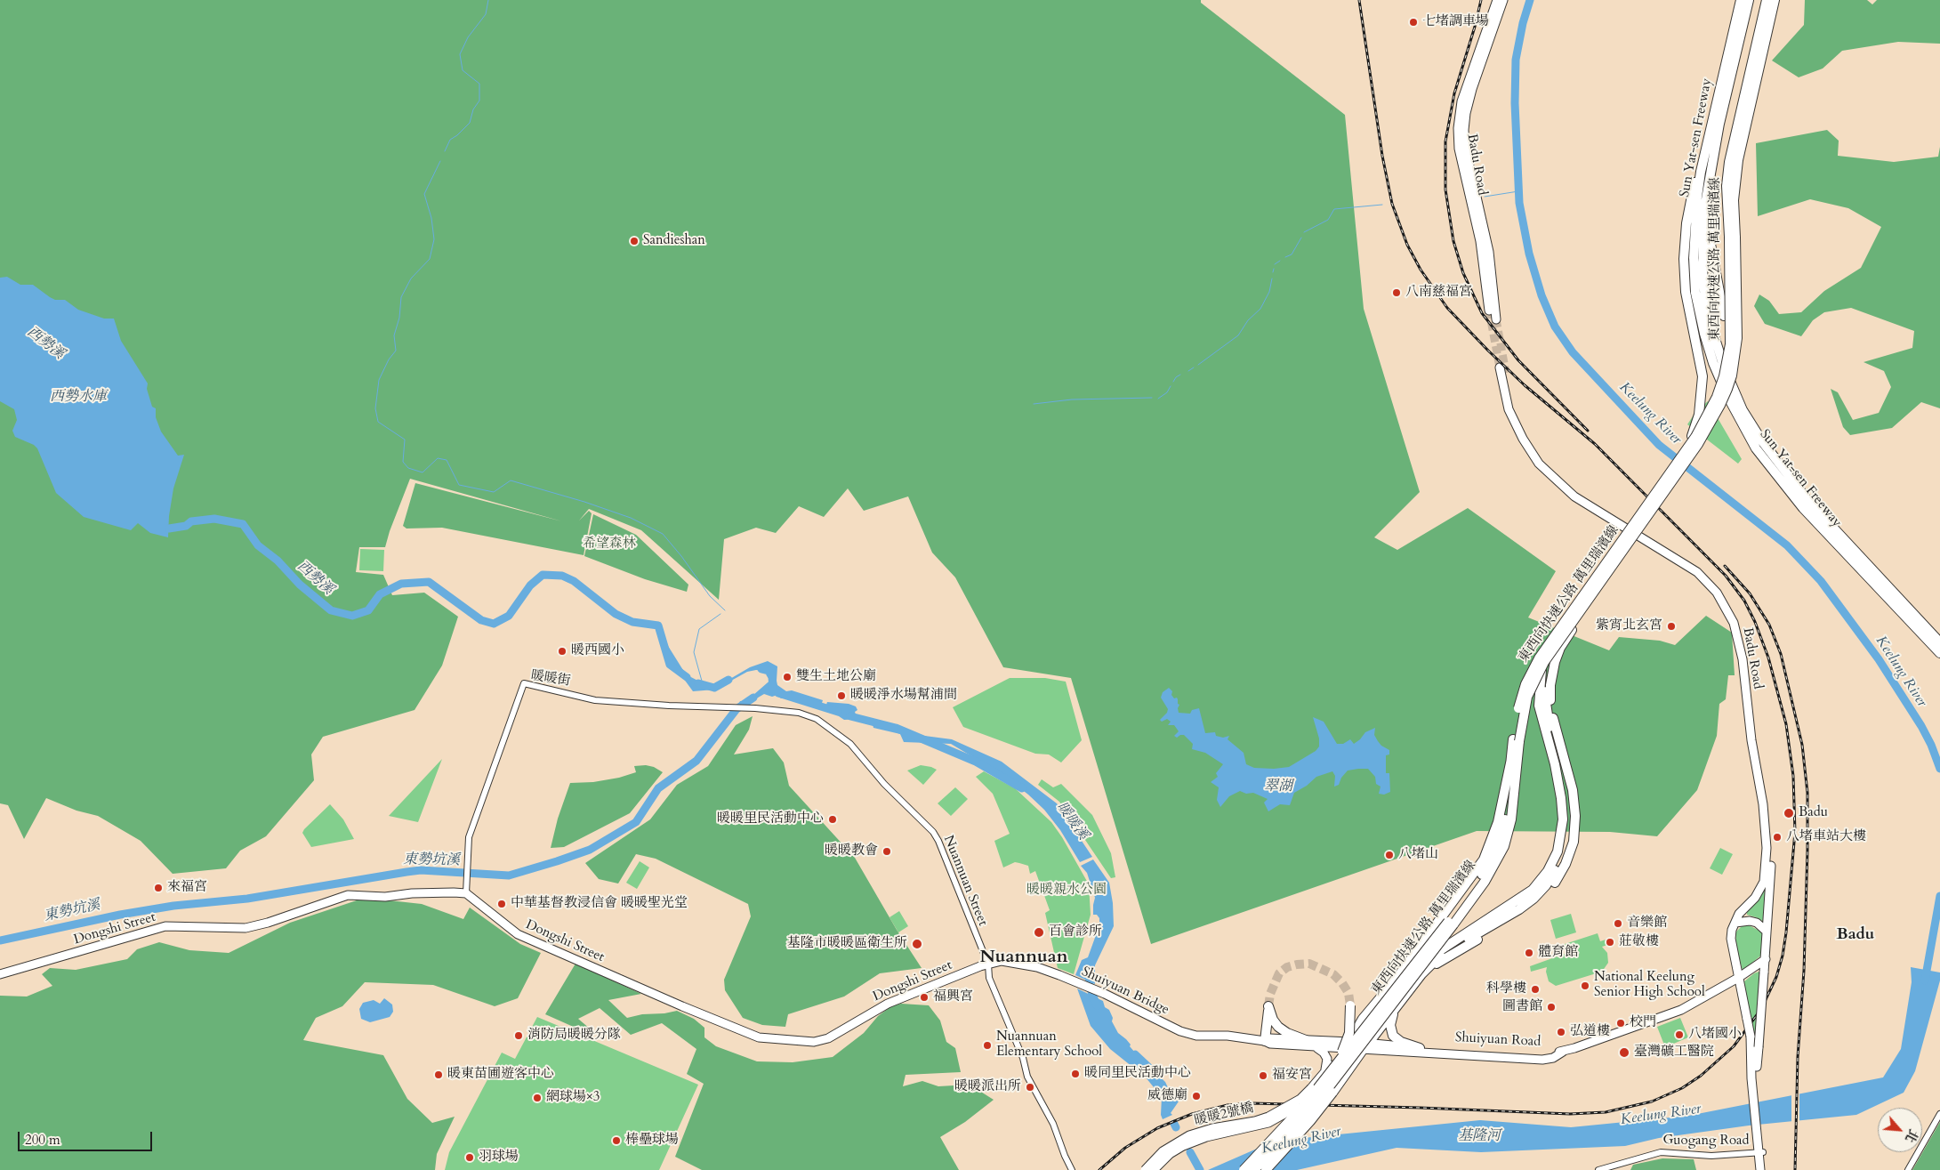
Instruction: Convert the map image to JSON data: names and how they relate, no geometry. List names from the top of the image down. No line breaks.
{"streets":{"highway":["Sun Yat-sen Freeway","東西向快速公路 萬里瑞濱線"],"main road":["Badu Road","Dongshi Street","Shuiyuan Bridge","Shuiyuan Road","暖暖2號橋"],"street":["暖暖街","Nuannuan Street","Guogang Road"]},"crossings":[["東西向快速公路 萬里瑞濱線","暖暖2號橋"],["暖暖街","Nuannuan Street"],["暖暖街","Dongshi Street"],["Nuannuan Street","Dongshi Street"],["Dongshi Street","Shuiyuan Bridge"],["Shuiyuan Bridge","Shuiyuan Road"]],"districts":["Badu","Nuannuan"],"water":["西勢溪","西勢水庫","Keelung River","翠湖","暖暖溪","東勢坑溪","基隆河"],"parks":["希望森林","暖暖親水公園"],"places":["七堵調車場","Sandieshan","八南慈福宮","紫宵北玄宮","暖西國小","雙生土地公廟","暖暖淨水場幫浦間","Badu","暖暖里民活動中心","八堵車站大樓","暖暖教會","八堵山","來福宮","中華基督教浸信會 暖暖聖光堂","音樂館","百會診所","莊敬樓","基隆市暖暖區衛生所","體育館","National Keelung Senior High School","科學樓","福興宮","圖書館","校門","弘道樓","八堵國小","消防局暖暖分隊","Nuannuan Elementary School","臺灣礦工醫院","暖同里民活動中心","暖東苗圃遊客中心","福安宮","暖暖派出所","威德廟","網球場×3","棒壘球場","羽球場"],"scale_bar":"200 m","north":"bottom right"}
